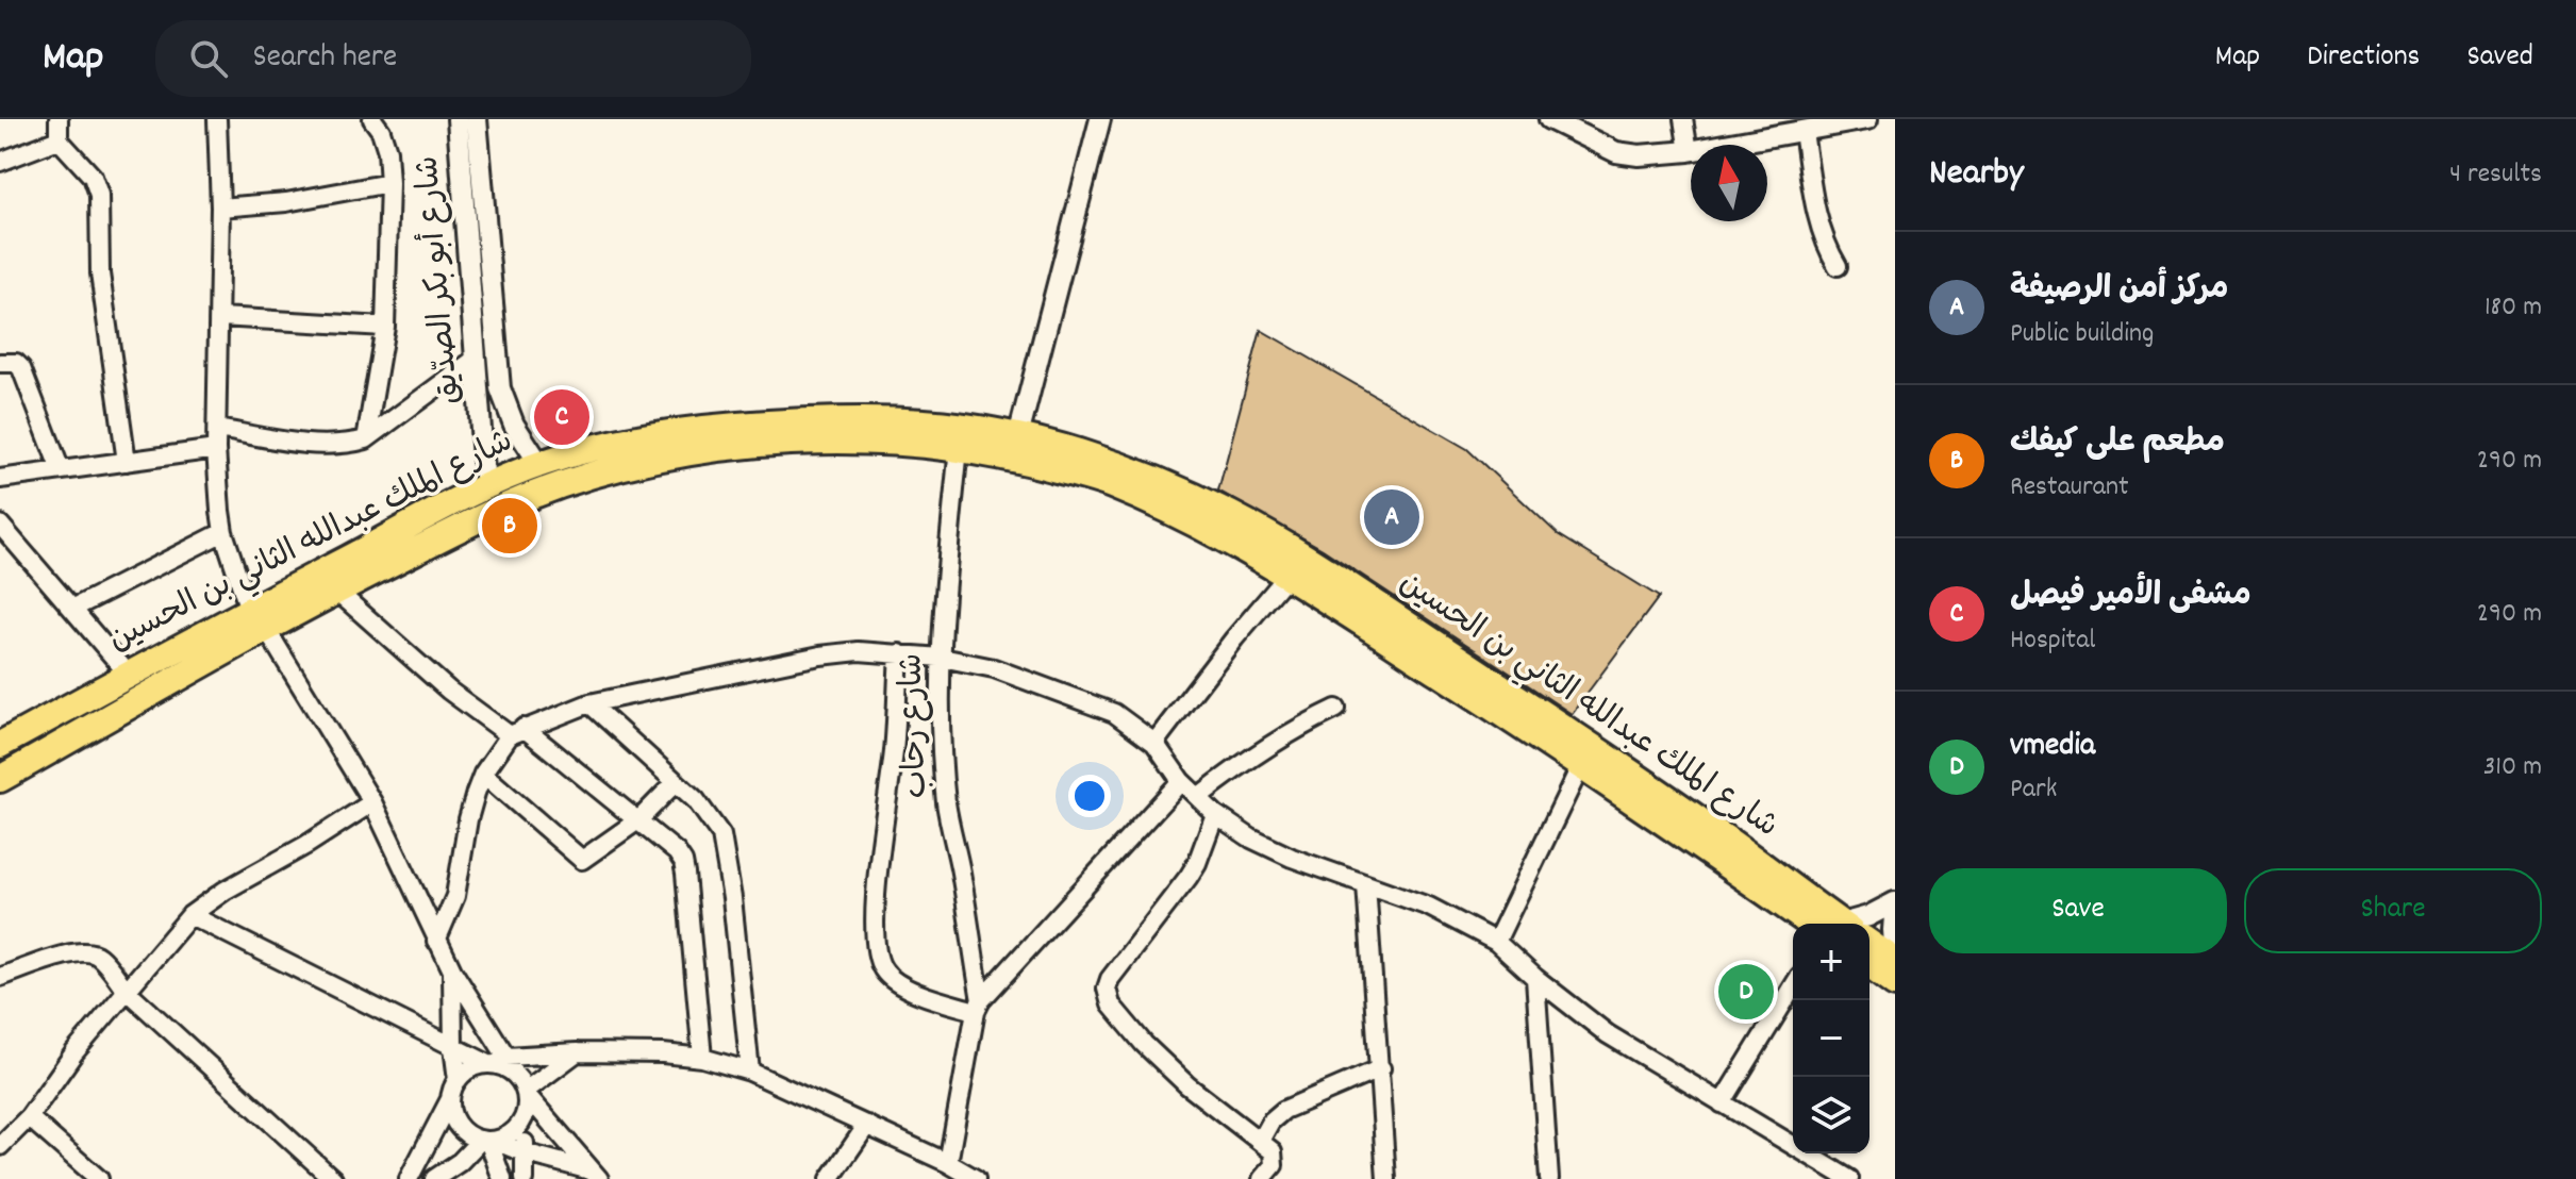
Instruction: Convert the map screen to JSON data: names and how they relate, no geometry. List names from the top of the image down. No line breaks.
{"streets":{"main road":["شارع الملك عبدالله الثاني بن الحسين"],"street":["شارع أبو بكر الصدّيق","شارع رحاب"]},"crossings":[["شارع أبو بكر الصدّيق","شارع الملك عبدالله الثاني بن الحسين"],["شارع الملك عبدالله الثاني بن الحسين","شارع رحاب"]],"north":"top","page":{"header":"Map","search":"Search here","nav":["Map","Directions","Saved"],"heading":["Nearby","4 results"],"list":[{"mark":"A","name":"مركز أمن الرصيفة","note":"Public building","value":"180 m"},{"mark":"B","name":"مطعم على كيفك","note":"Restaurant","value":"290 m"},{"mark":"C","name":"مشفى الأمير فيصل","note":"Hospital","value":"290 m"},{"mark":"D","name":"vmedia","note":"Park","value":"310 m"}],"pins":["C","A","B","D"],"buttons":["Save","Share"],"map_buttons":["+","−"]}}
